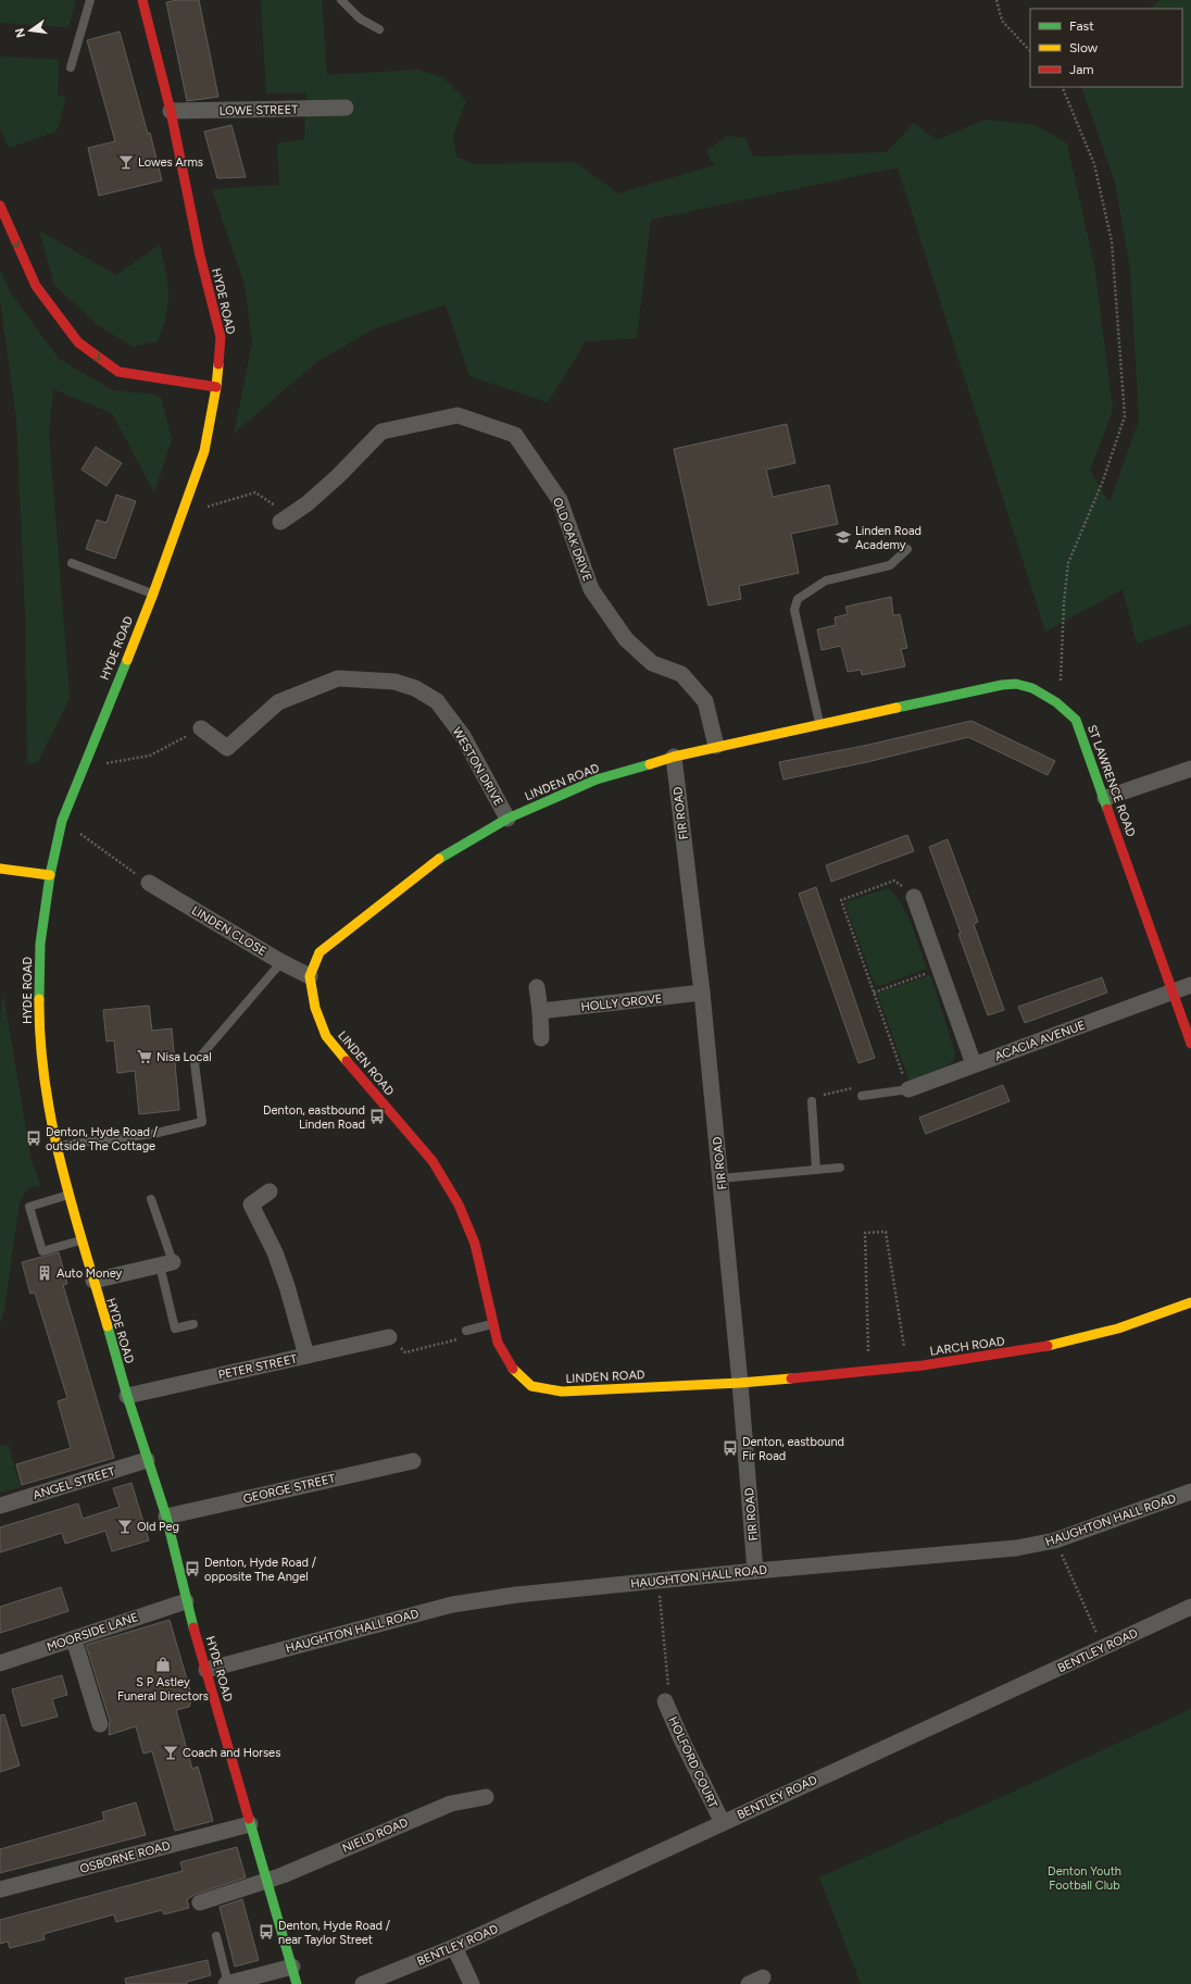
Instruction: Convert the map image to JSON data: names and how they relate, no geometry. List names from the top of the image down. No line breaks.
{"streets":{"main road":["HYDE ROAD","ST LAWRENCE ROAD","LINDEN ROAD","LARCH ROAD"],"street":["LOWE STREET","OLD OAK DRIVE","WESTON DRIVE","FIR ROAD","LINDEN CLOSE","HOLLY GROVE","ACACIA AVENUE","PETER STREET","ANGEL STREET","GEORGE STREET","HAUGHTON HALL ROAD","MOORSIDE LANE","BENTLEY ROAD","HOLFORD COURT","NIELD ROAD","OSBORNE ROAD"]},"crossings":[["LOWE STREET","HYDE ROAD"],["HYDE ROAD","PETER STREET"],["HYDE ROAD","ANGEL STREET"],["HYDE ROAD","GEORGE STREET"],["HYDE ROAD","HAUGHTON HALL ROAD"],["HYDE ROAD","MOORSIDE LANE"],["HYDE ROAD","NIELD ROAD"],["HYDE ROAD","OSBORNE ROAD"],["OLD OAK DRIVE","LINDEN ROAD"],["WESTON DRIVE","LINDEN ROAD"],["ST LAWRENCE ROAD","LINDEN ROAD"],["ST LAWRENCE ROAD","ACACIA AVENUE"],["LINDEN ROAD","FIR ROAD"],["LINDEN ROAD","LINDEN CLOSE"],["LINDEN ROAD","LARCH ROAD"],["FIR ROAD","HOLLY GROVE"],["FIR ROAD","LARCH ROAD"],["FIR ROAD","HAUGHTON HALL ROAD"],["BENTLEY ROAD","HOLFORD COURT"]],"parks":["Denton Youth Football Club"],"places":{"bar":["Lowes Arms","Old Peg","Coach and Horses"],"school or university":["Linden Road Academy"],"supermarket":["Nisa Local"],"bus stop":["Denton, eastbound Linden Road","Denton, Hyde Road / outside The Cottage","Denton, eastbound Fir Road","Denton, Hyde Road / opposite The Angel","Denton, Hyde Road / near Taylor Street"],"building":["Auto Money"],"shop":["S P Astley Funeral Directors"]},"legend":["Fast","Slow","Jam"],"north":"left"}
